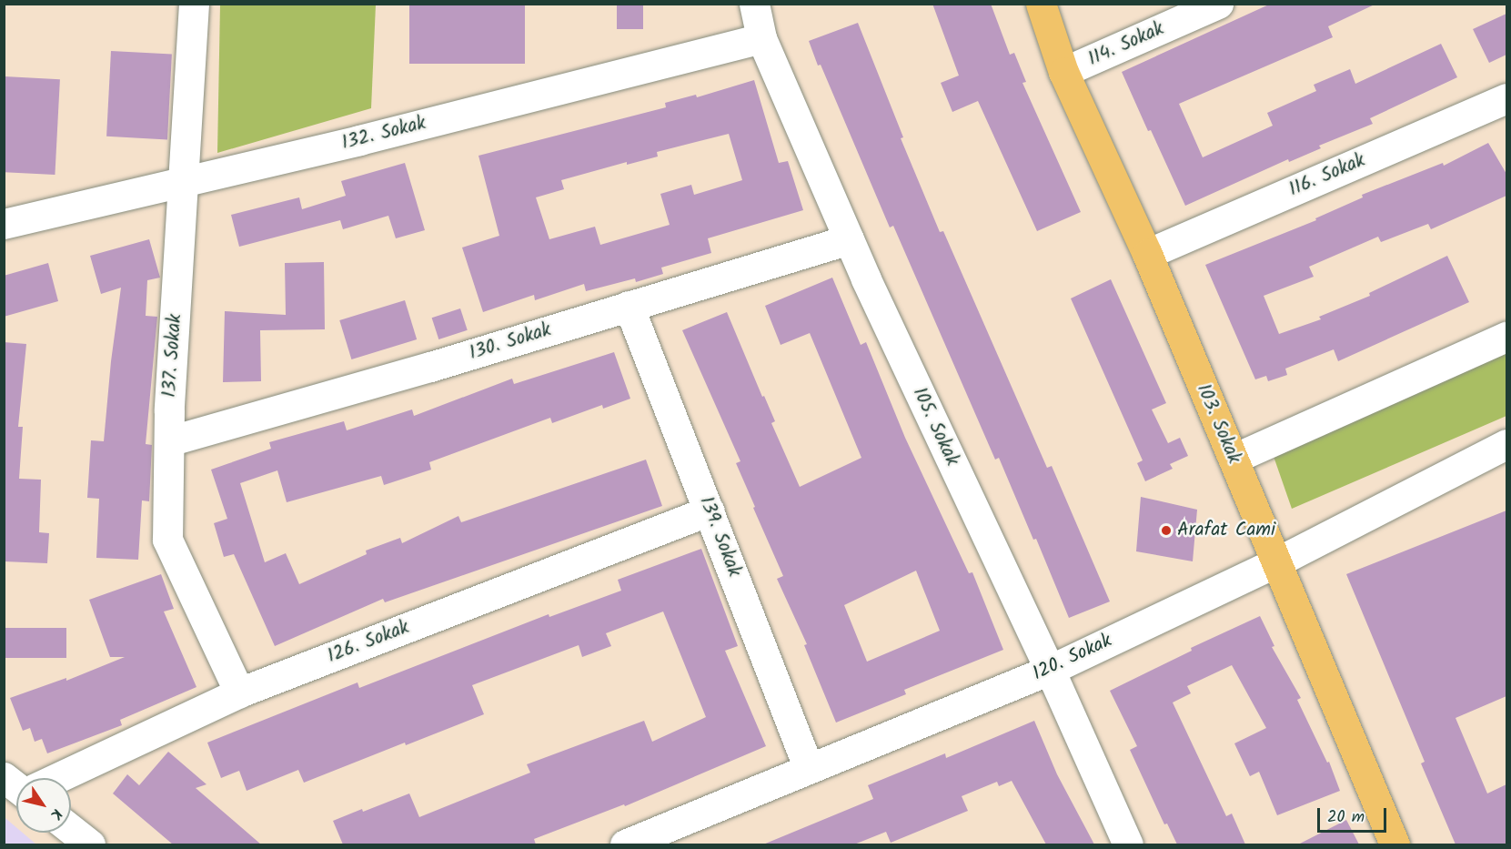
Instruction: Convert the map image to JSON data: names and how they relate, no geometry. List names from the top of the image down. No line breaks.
{"streets":{"main road":["103. Sokak"],"street":["114. Sokak","132. Sokak","116. Sokak","130. Sokak","137. Sokak","105. Sokak","139. Sokak","126. Sokak","120. Sokak"]},"crossings":[["114. Sokak","103. Sokak"],["132. Sokak","137. Sokak"],["132. Sokak","105. Sokak"],["116. Sokak","103. Sokak"],["130. Sokak","137. Sokak"],["130. Sokak","105. Sokak"],["130. Sokak","139. Sokak"],["137. Sokak","126. Sokak"],["103. Sokak","120. Sokak"],["105. Sokak","120. Sokak"],["139. Sokak","126. Sokak"],["139. Sokak","120. Sokak"]],"places":["Arafat Cami"],"scale_bar":"20 m","north":"bottom right"}
